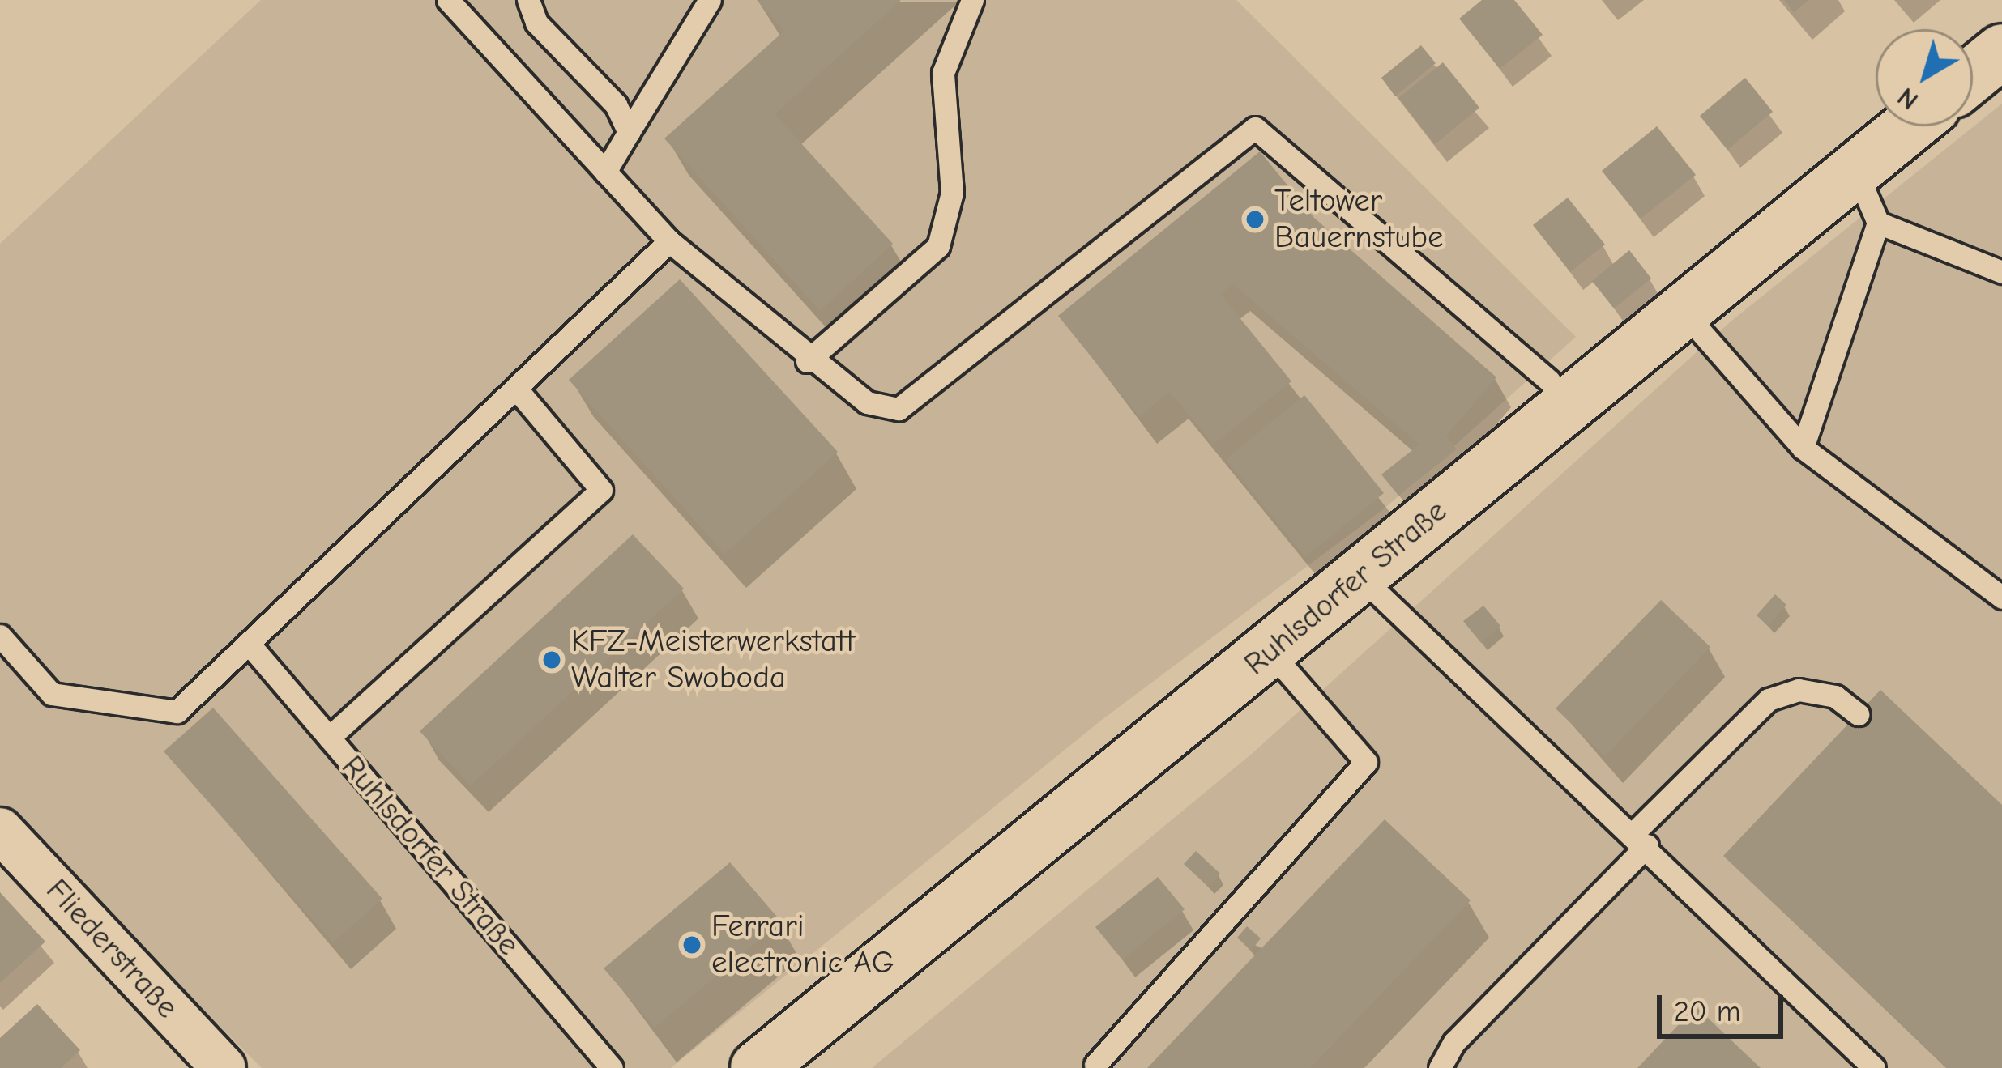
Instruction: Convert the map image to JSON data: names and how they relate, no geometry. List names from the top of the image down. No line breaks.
{"streets":{"main road":["Ruhlsdorfer Straße"],"street":["Fliederstraße"]},"places":["Teltower Bauernstube","KFZ-Meisterwerkstatt Walter Swoboda","Ferrari electronic AG"],"scale_bar":"20 m","north":"bottom left"}
